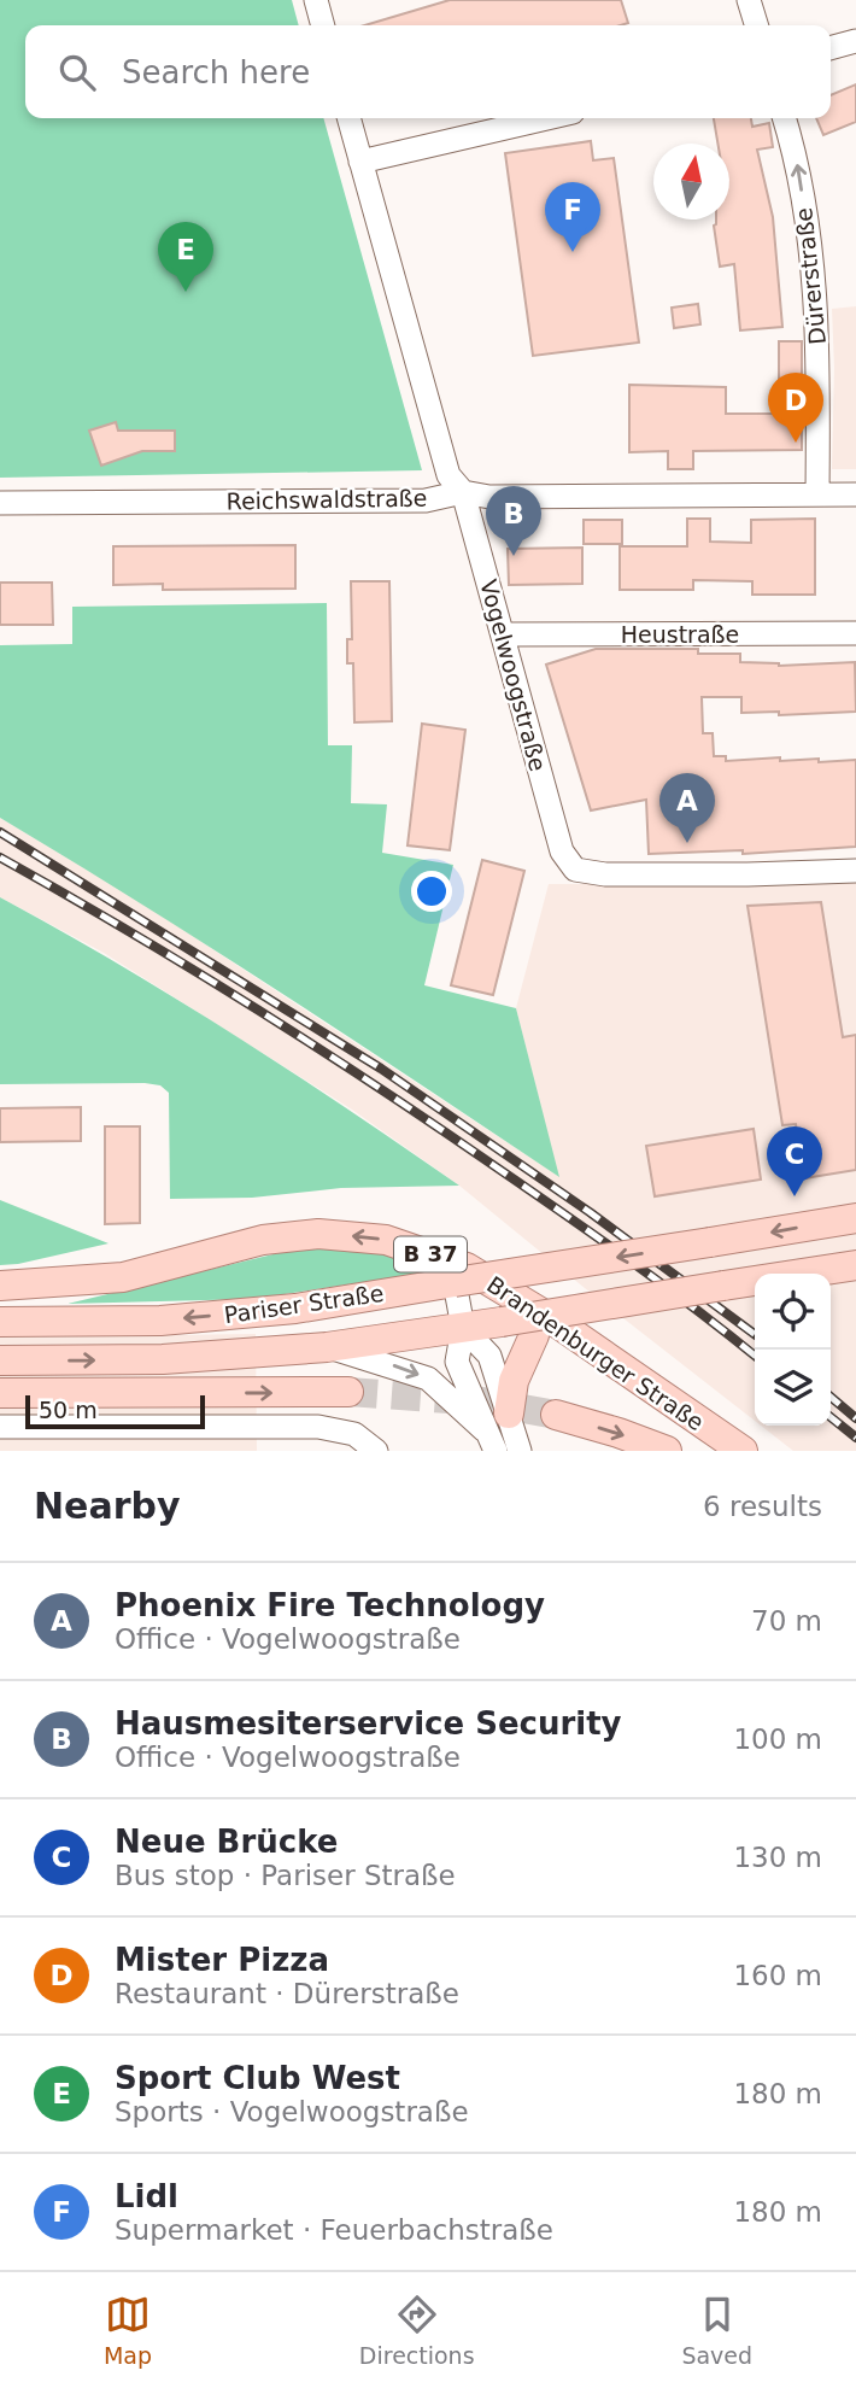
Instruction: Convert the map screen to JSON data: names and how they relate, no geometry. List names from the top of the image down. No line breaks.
{"streets":{"main road":["B 37","Pariser Straße","Brandenburger Straße"],"street":["Dürerstraße","Reichswaldstraße","Heustraße","Vogelwoogstraße"]},"crossings":[["Dürerstraße","Reichswaldstraße"],["Reichswaldstraße","Vogelwoogstraße"],["Heustraße","Vogelwoogstraße"]],"one_way":["Dürerstraße"],"scale_bar":"50 m","north":"top","page":{"search":"Search here","pins":["F","E","D","B","A","C"],"scale":"50 m","heading":["Nearby","6 results"],"list":[{"mark":"A","name":"Phoenix Fire Technology","note":"Office · Vogelwoogstraße","value":"70 m"},{"mark":"B","name":"Hausmesiterservice Security","note":"Office · Vogelwoogstraße","value":"100 m"},{"mark":"C","name":"Neue Brücke","note":"Bus stop · Pariser Straße","value":"130 m"},{"mark":"D","name":"Mister Pizza","note":"Restaurant · Dürerstraße","value":"160 m"},{"mark":"E","name":"Sport Club West","note":"Sports · Vogelwoogstraße","value":"180 m"},{"mark":"F","name":"Lidl","note":"Supermarket · Feuerbachstraße","value":"180 m"}],"nav":["Map","Directions","Saved"]}}
